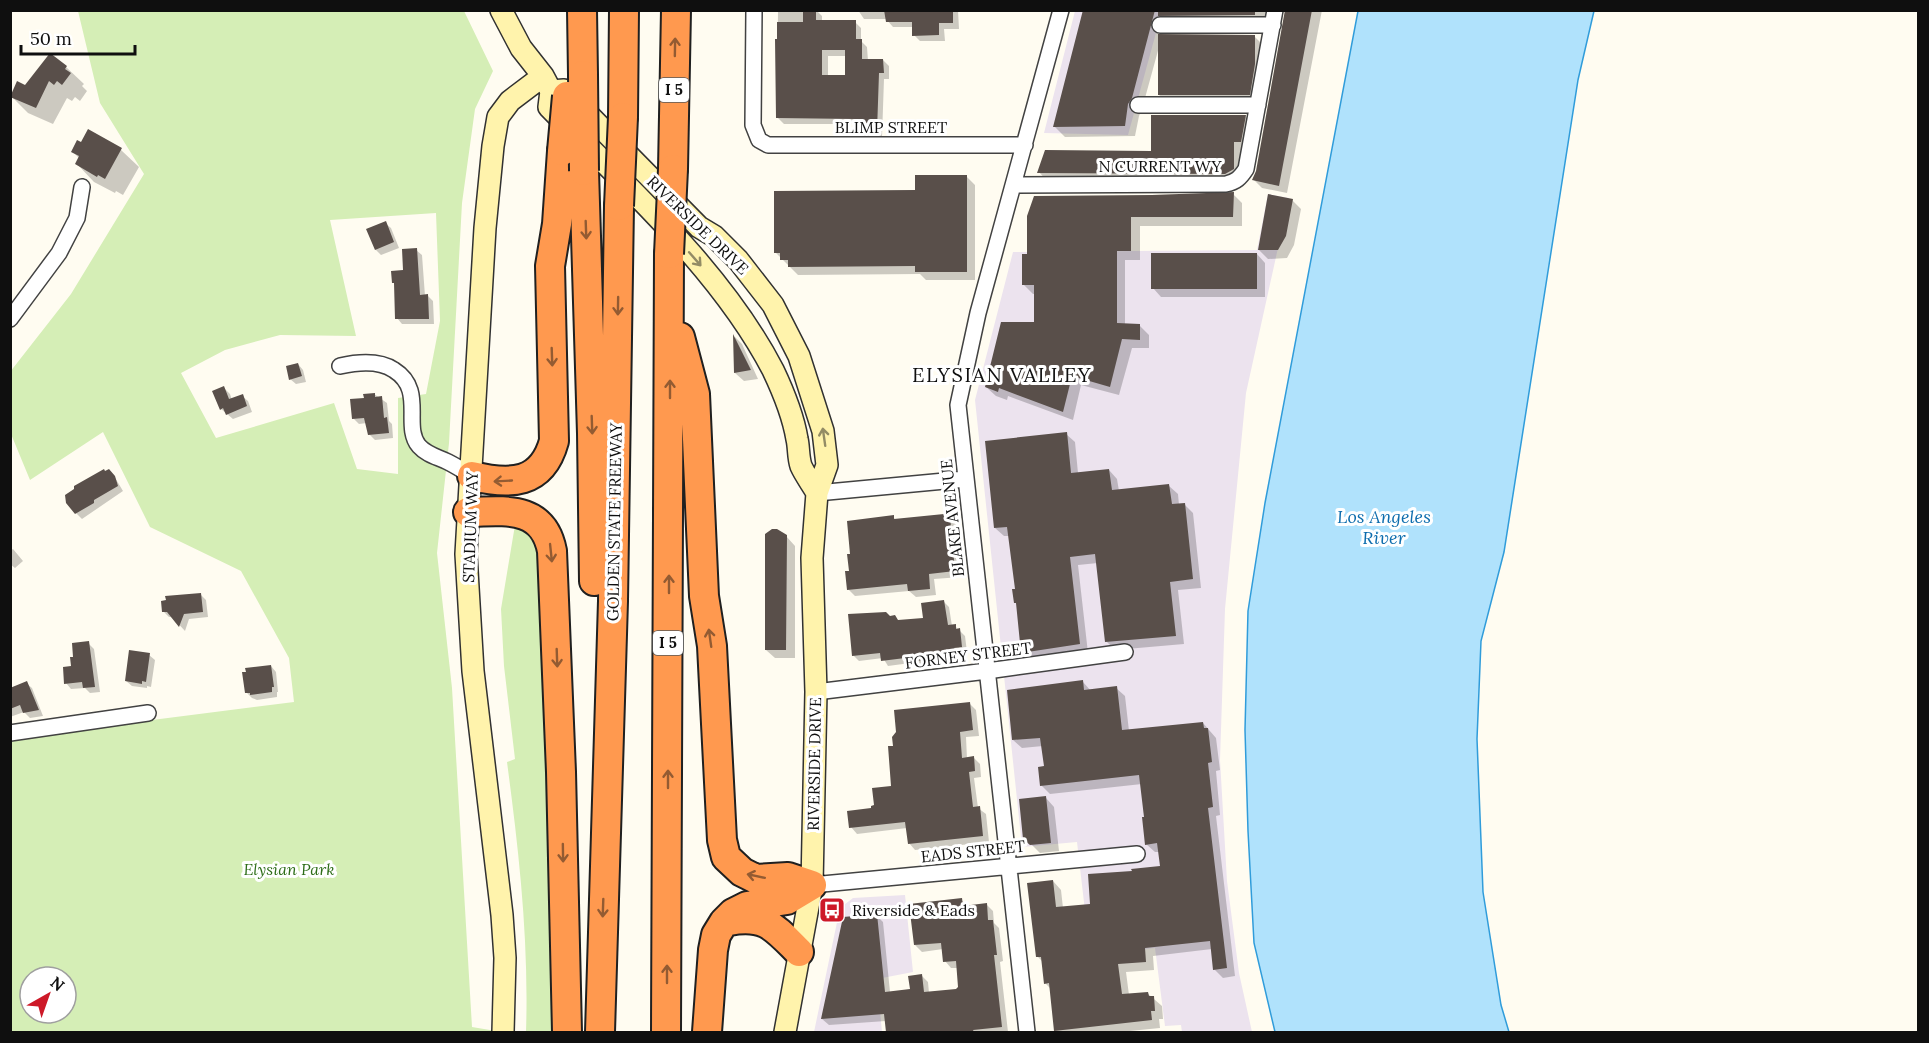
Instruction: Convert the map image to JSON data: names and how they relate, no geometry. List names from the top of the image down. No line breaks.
{"streets":{"highway":["I 5","GOLDEN STATE FREEWAY"],"main road":["RIVERSIDE DRIVE","STADIUM WAY"],"street":["BLIMP STREET","N CURRENT WY","BLAKE AVENUE","FORNEY STREET","EADS STREET"]},"crossings":[["BLIMP STREET","BLAKE AVENUE"],["N CURRENT WY","BLAKE AVENUE"],["RIVERSIDE DRIVE","STADIUM WAY"],["RIVERSIDE DRIVE","FORNEY STREET"],["RIVERSIDE DRIVE","EADS STREET"],["BLAKE AVENUE","FORNEY STREET"],["BLAKE AVENUE","EADS STREET"]],"districts":["ELYSIAN VALLEY"],"water":["Los Angeles River"],"parks":["Elysian Park"],"places":{"bus stop":["Riverside & Eads"]},"scale_bar":"50 m","north":"top right"}
